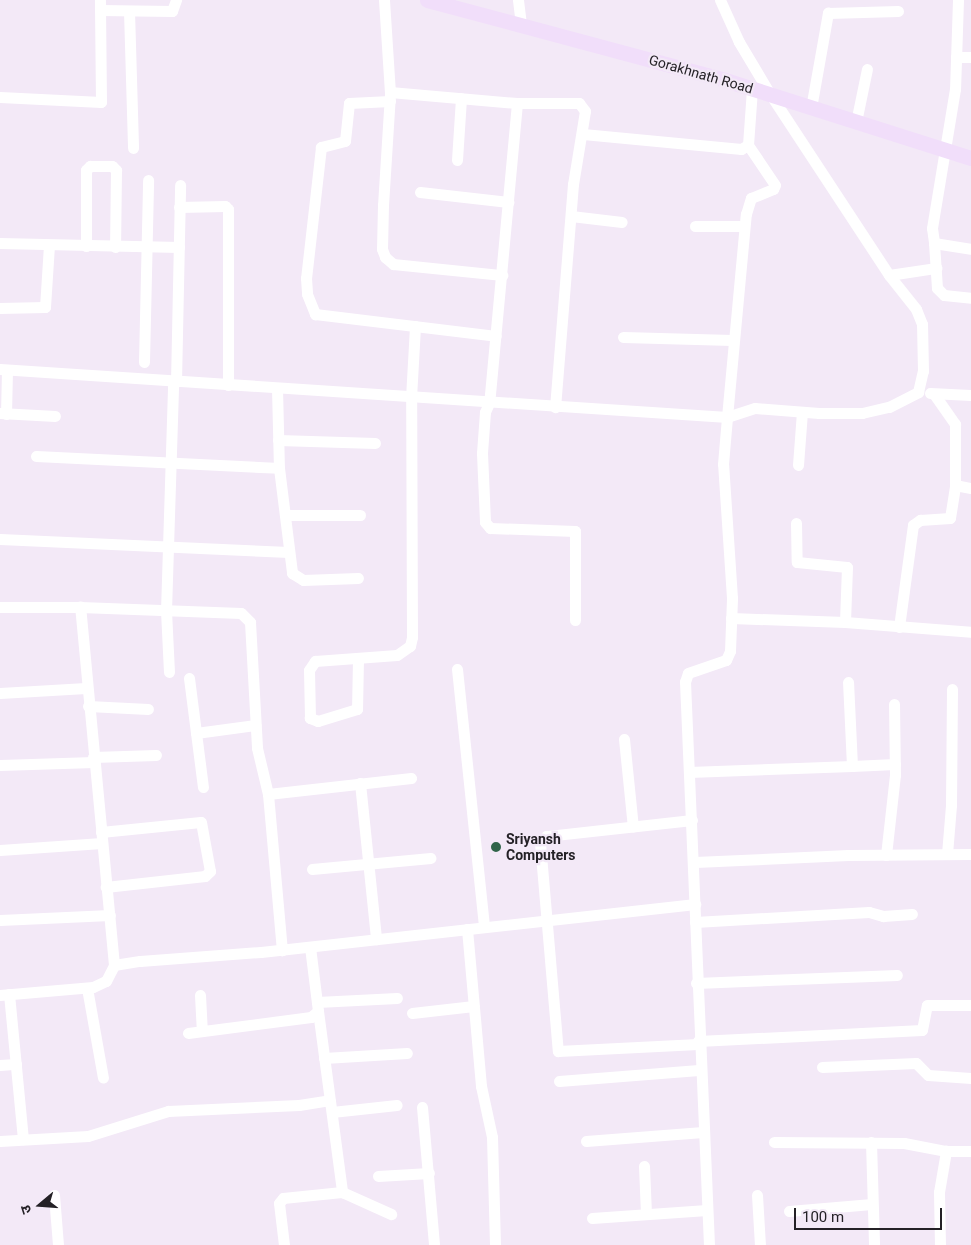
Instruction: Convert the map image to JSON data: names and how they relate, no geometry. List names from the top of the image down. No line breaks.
{"streets":{"main road":["Gorakhnath Road"]},"places":["Sriyansh Computers"],"scale_bar":"100 m","north":"left"}
